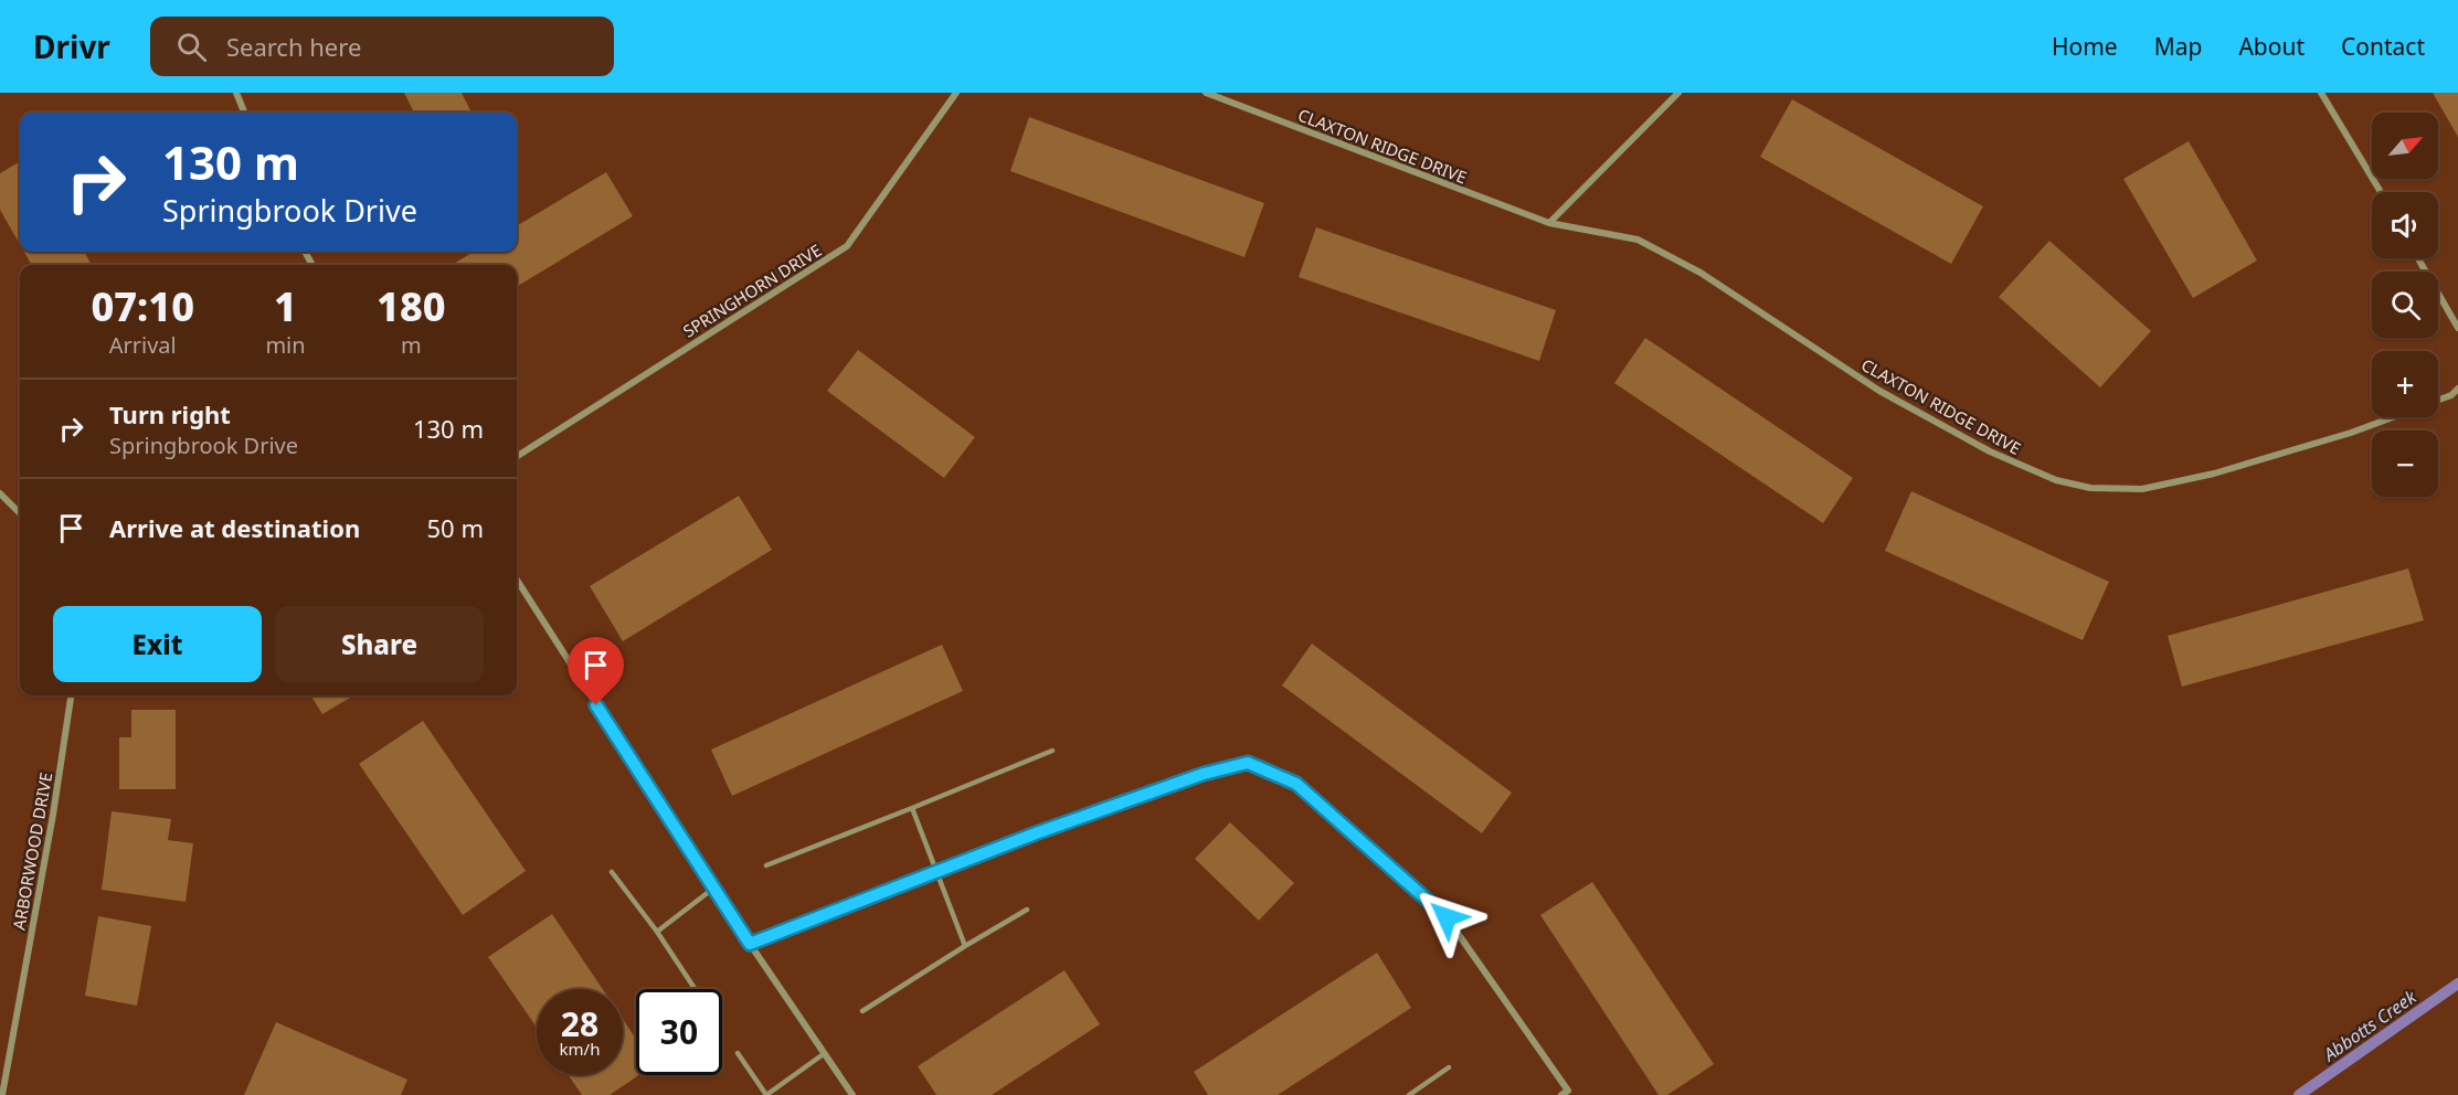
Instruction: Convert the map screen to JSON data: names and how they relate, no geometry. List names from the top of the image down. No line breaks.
{"streets":{"street":["CLAXTON RIDGE DRIVE","SPRINGHORN DRIVE","ARBORWOOD DRIVE"]},"water":["Abbotts Creek"],"north":"top right","page":{"header":"Drivr","search":"Search here","nav":["Home","Map","About","Contact"],"map_buttons":["+","−"],"turn":["130 m","Springbrook Drive"],"eta":["07:10","Arrival","1","min","180","m"],"list":[{"name":"Turn right","note":"Springbrook Drive","value":"130 m"},{"name":"Arrive at destination","value":"50 m"}],"buttons":["Exit","Share"],"speed":"28 km/h","limit":"30"}}
